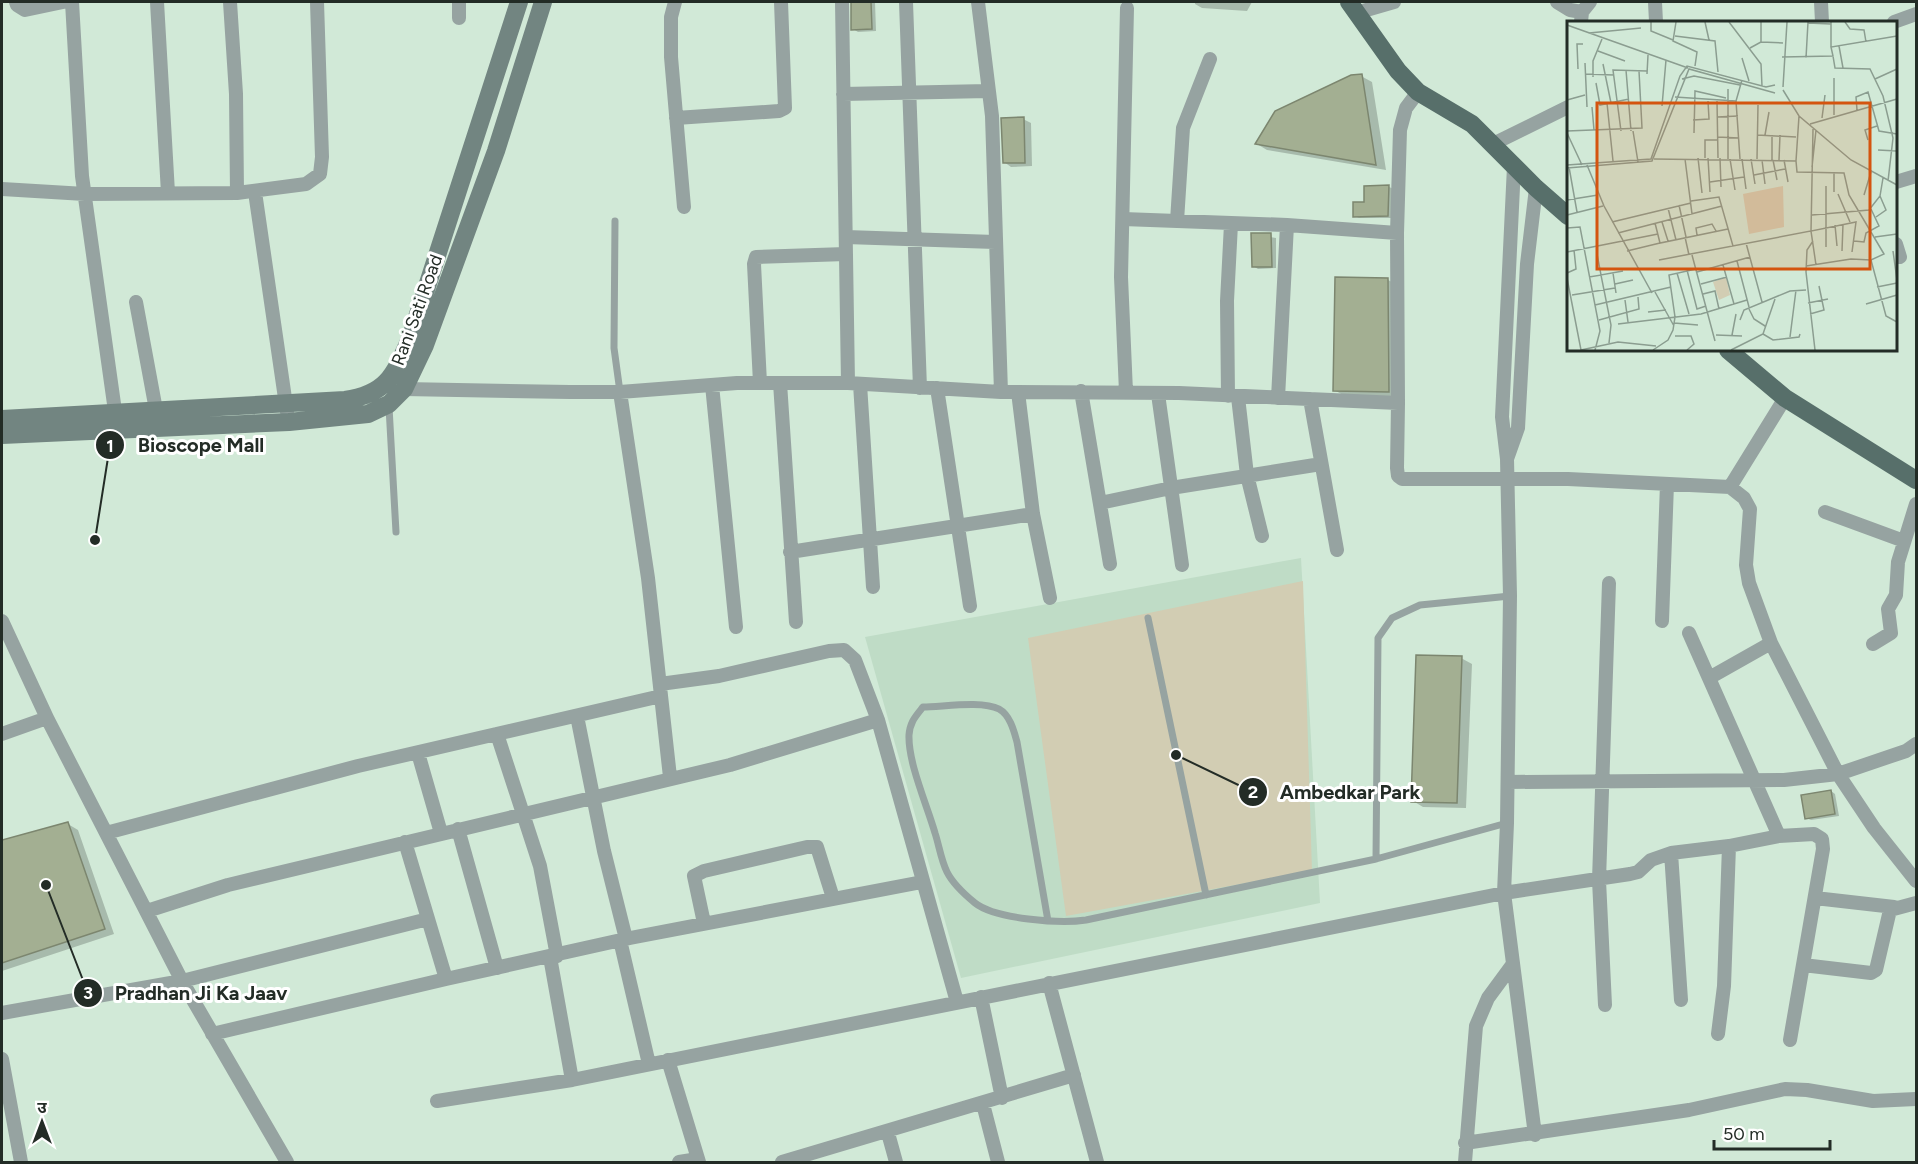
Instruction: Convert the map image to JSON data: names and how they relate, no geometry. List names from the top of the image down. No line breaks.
{"streets":{"street":["Rani Sati Road"]},"places":["Bioscope Mall","Ambedkar Park","Pradhan Ji Ka Jaav"],"scale_bar":"50 m","north":"top"}
